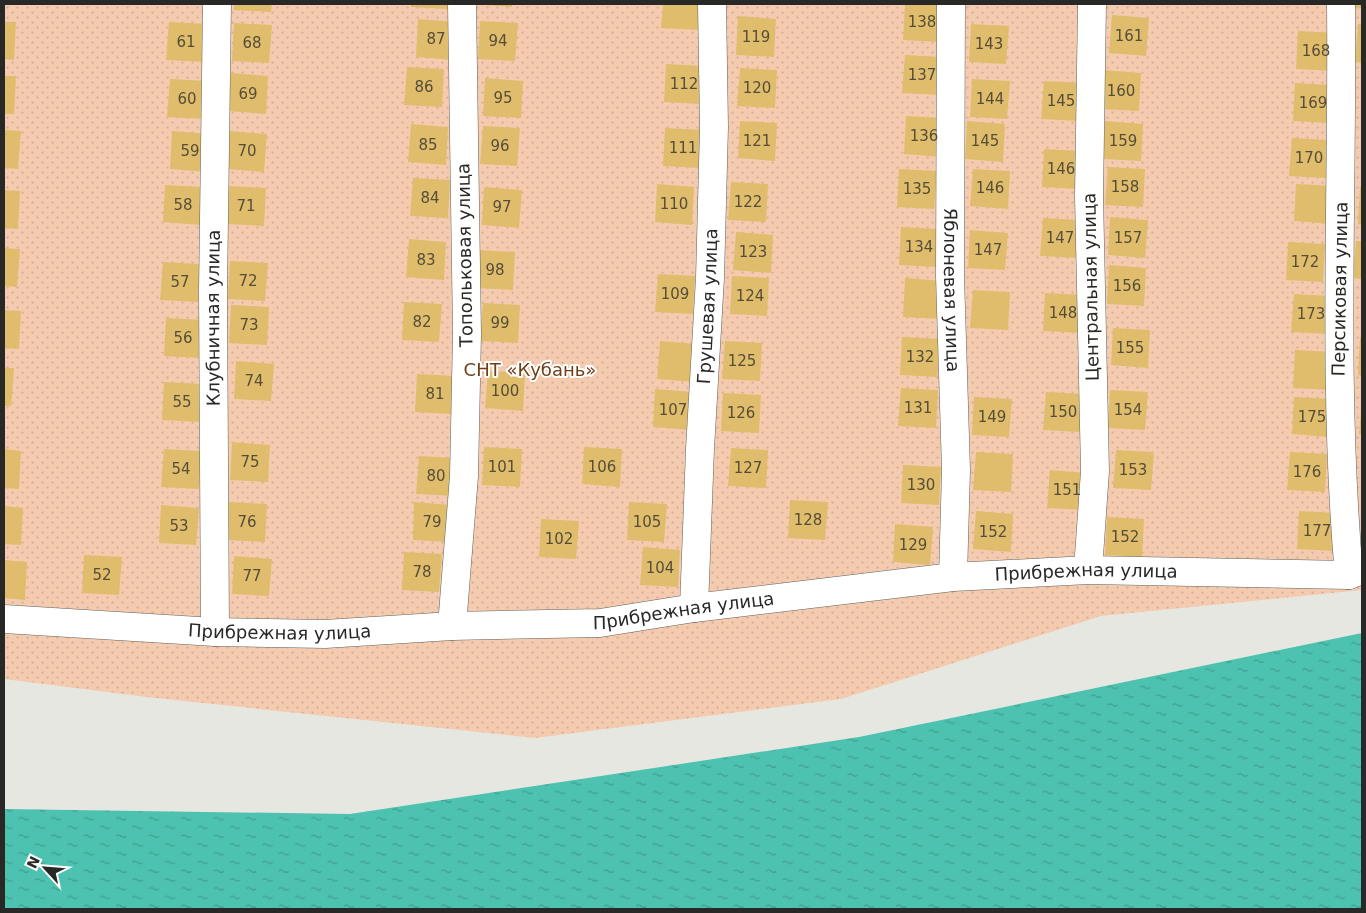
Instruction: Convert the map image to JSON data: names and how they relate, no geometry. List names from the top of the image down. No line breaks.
{"streets":{"street":["Топольковая улица","Центральная улица","Персиковая улица","Яблоневая улица","Грушевая улица","Клубничная улица","Прибрежная улица"]},"crossings":[["Топольковая улица","Прибрежная улица"],["Центральная улица","Прибрежная улица"],["Персиковая улица","Прибрежная улица"],["Яблоневая улица","Прибрежная улица"],["Грушевая улица","Прибрежная улица"],["Клубничная улица","Прибрежная улица"]],"parks":["СНТ «Кубань»"],"house_numbers":["138","161","119","87","94","61","68","143","168","137","112","86","120","160","69","95","60","144","145","169","136","121","145","159","85","96","111","59","70","170","146","158","146","135","84","122","110","58","71","97","147","157","134","147","123","83","172","98","72","57","156","109","124","148","173","82","99","73","56","155","132","125","74","100","81","55","131","107","154","150","126","149","175","75","101","106","127","54","153","176","80","130","151","128","76","79","105","53","177","152","152","102","129","104","78","52","77"],"north":"top left"}
